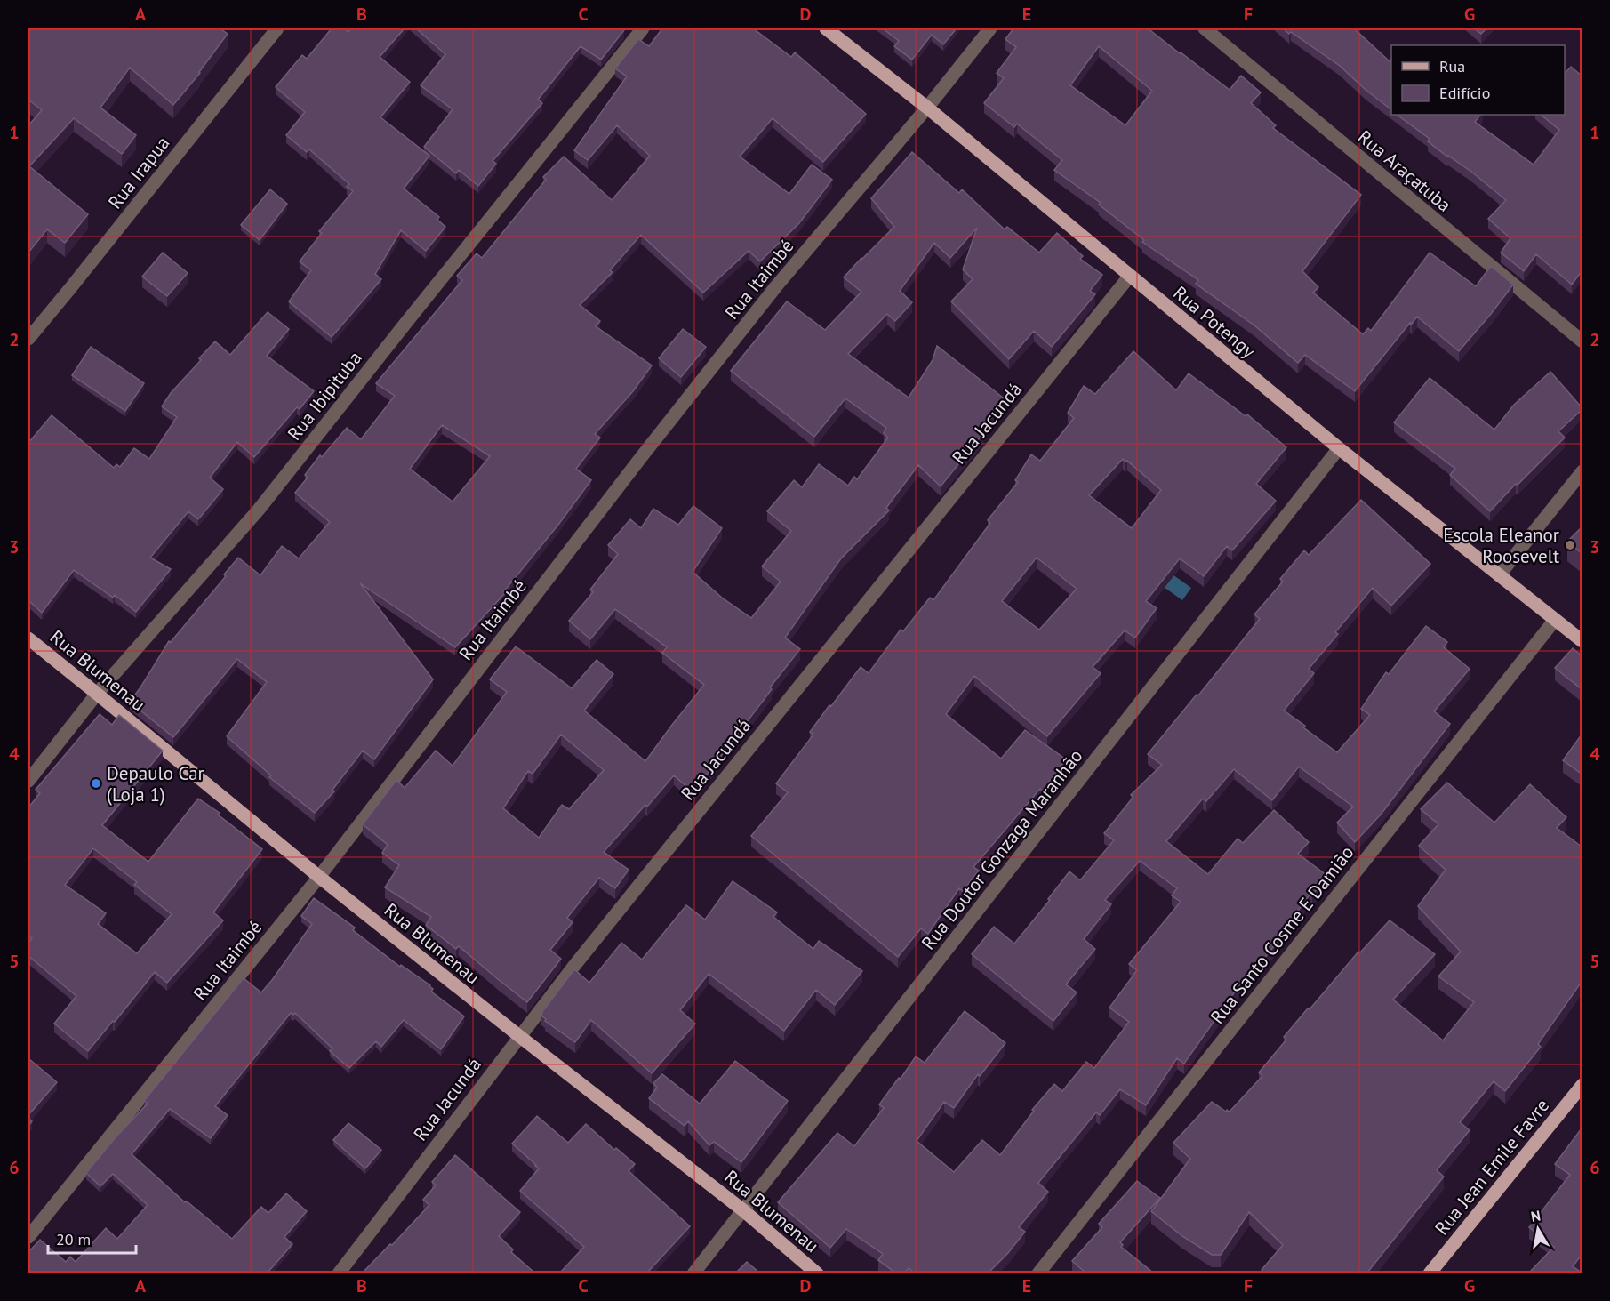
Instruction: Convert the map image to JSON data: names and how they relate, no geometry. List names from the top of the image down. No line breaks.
{"streets":{"main road":["Rua Potengy","Rua Blumenau","Rua Jean Emile Favre"],"street":["Rua Araçatuba","Rua Irapua","Rua Itaimbé","Rua Ibipituba","Rua Jacundá","Rua Doutor Gonzaga Maranhão","Rua Santo Cosme E Damião"]},"crossings":[["Rua Itaimbé","Rua Potengy"],["Rua Itaimbé","Rua Blumenau"],["Rua Potengy","Rua Jacundá"],["Rua Potengy","Rua Doutor Gonzaga Maranhão"],["Rua Potengy","Rua Santo Cosme E Damião"],["Rua Ibipituba","Rua Blumenau"],["Rua Jacundá","Rua Blumenau"],["Rua Blumenau","Rua Doutor Gonzaga Maranhão"]],"places":["Escola Eleanor Roosevelt","Depaulo Car (Loja 1)"],"legend":["Rua","Edifício"],"scale_bar":"20 m","north":"top","grid":{"columns":["A","B","C","D","E","F","G"],"rows":["1","2","3","4","5","6"]}}
